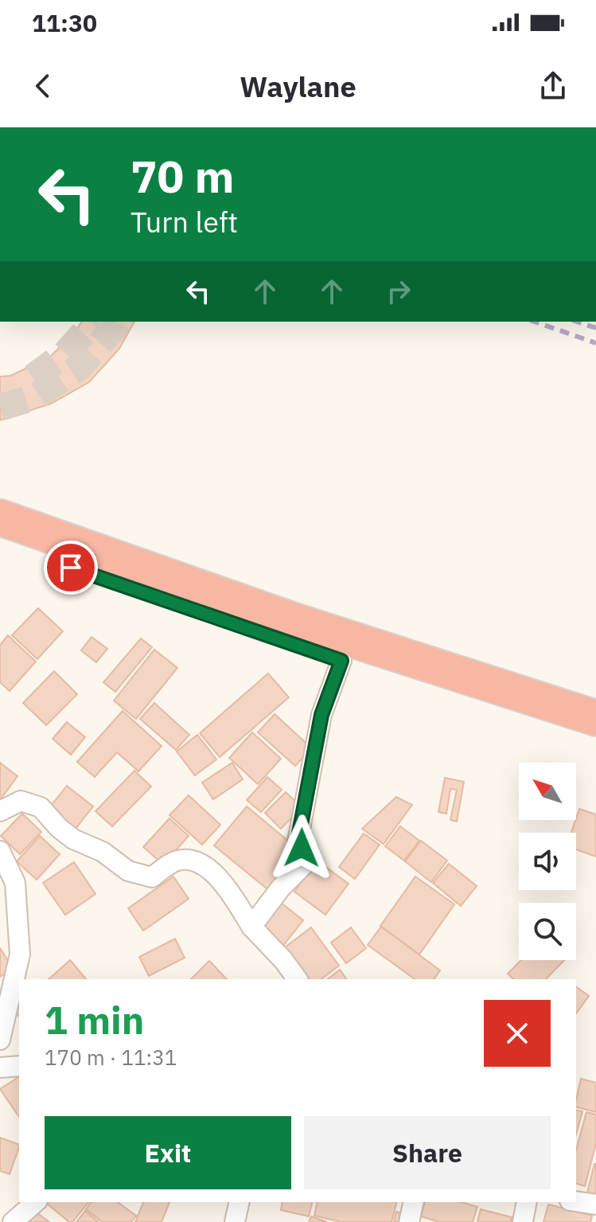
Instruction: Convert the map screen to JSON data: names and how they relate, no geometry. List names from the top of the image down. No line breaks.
{"north":"top left","page":{"status":"11:30","header":"Waylane","turn":["70 m","Turn left"],"heading":["1 min","170 m · 11:31"],"buttons":["Exit","Share"]}}
